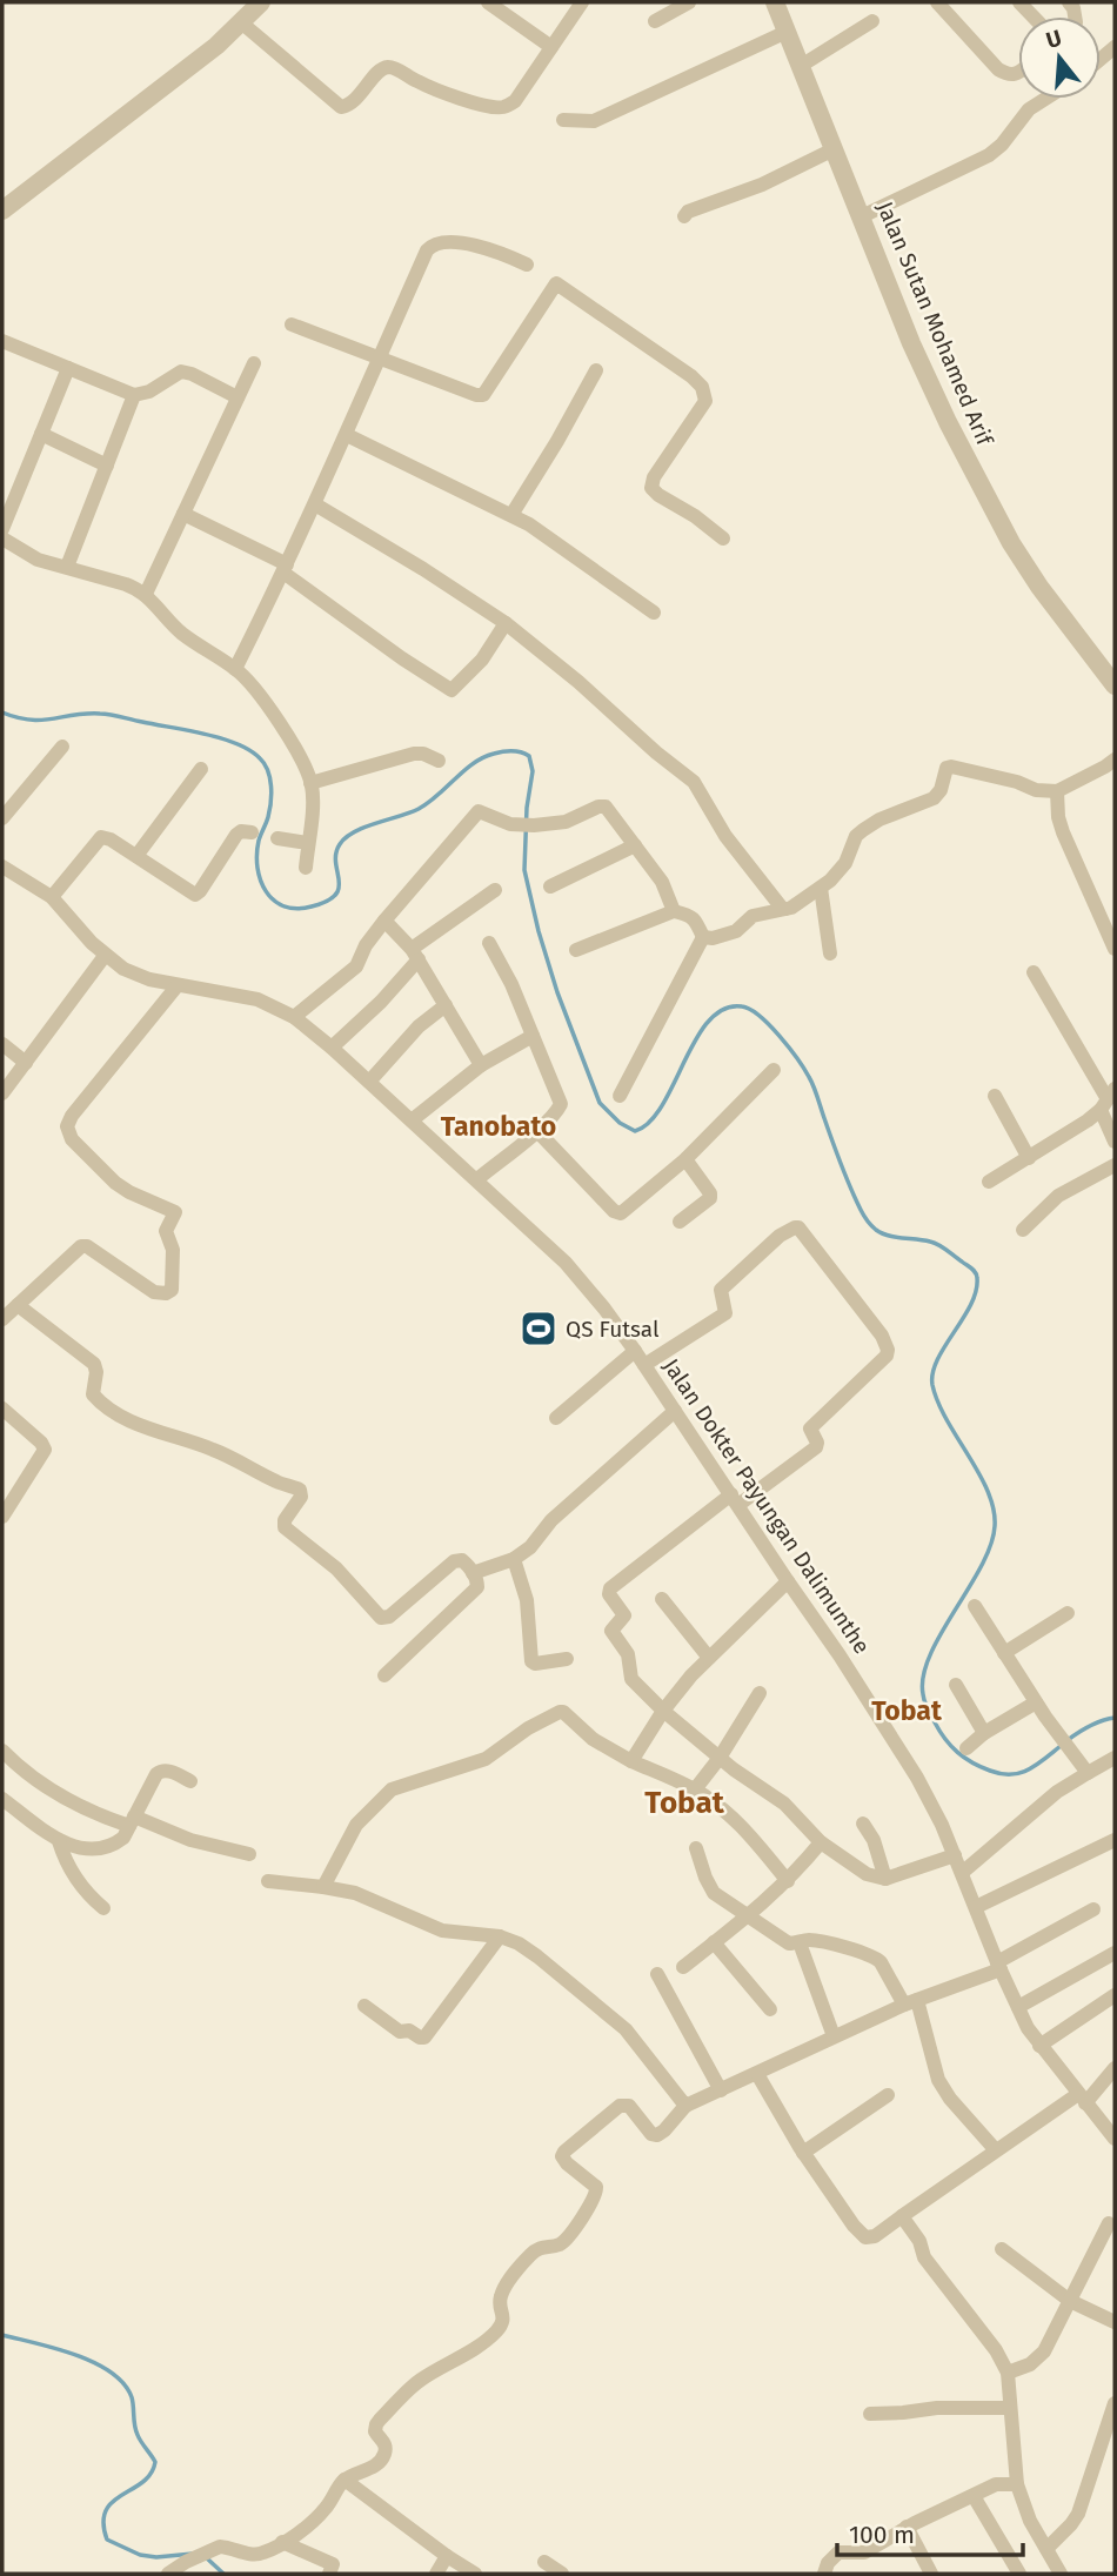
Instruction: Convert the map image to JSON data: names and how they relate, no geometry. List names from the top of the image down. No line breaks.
{"streets":{"street":["Jalan Sutan Mohamed Arif","Jalan Dokter Payungan Dalimunthe"]},"districts":["Tanobato","Tobat","Tobat"],"places":{"sports":["QS Futsal"]},"scale_bar":"100 m","north":"top"}
